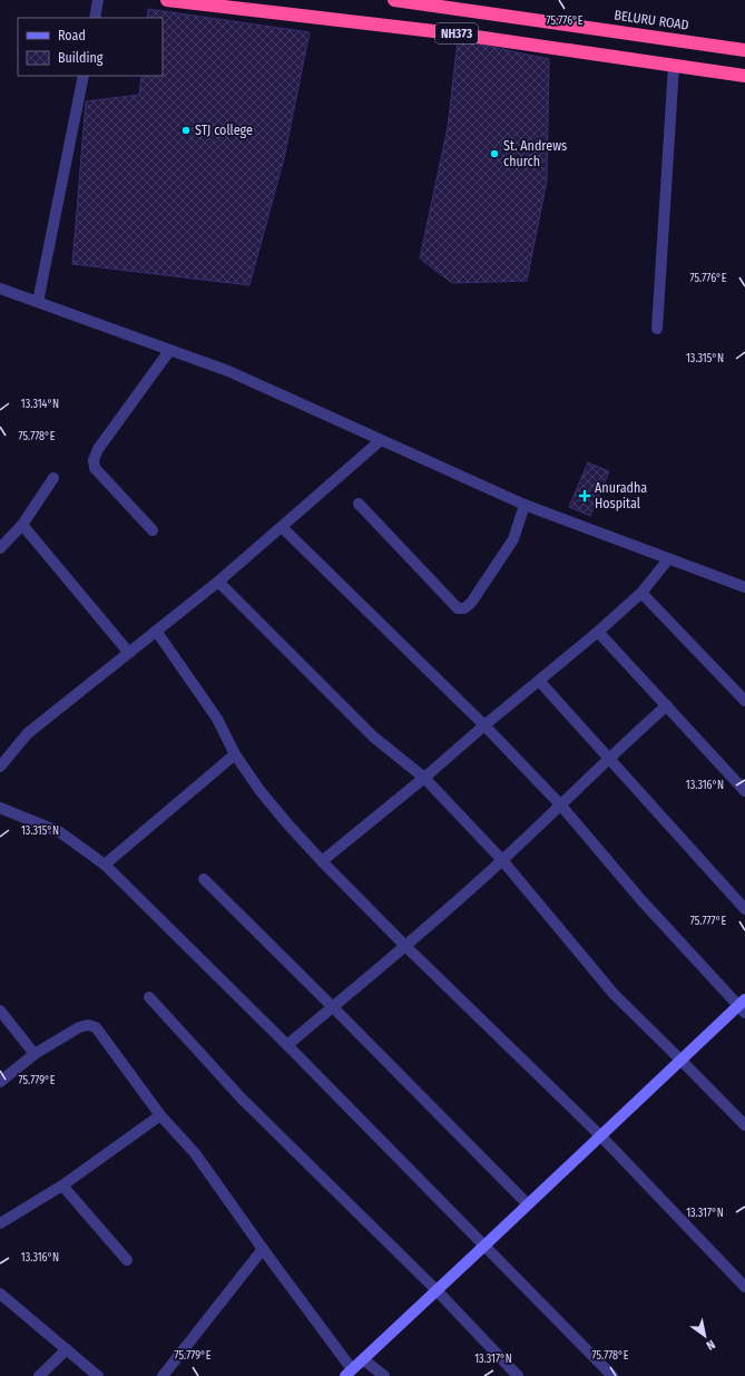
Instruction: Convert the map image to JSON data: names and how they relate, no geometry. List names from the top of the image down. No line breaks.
{"streets":{"highway":["BELURU ROAD","NH373"]},"places":{"other":["STJ college","St. Andrews church"],"health":["Anuradha Hospital"]},"legend":["Road","Building"],"north":"bottom right","coordinates":["75.776°E","13.315°N","13.314°N","75.778°E","13.316°N","75.777°E","75.779°E","13.317°N"]}
